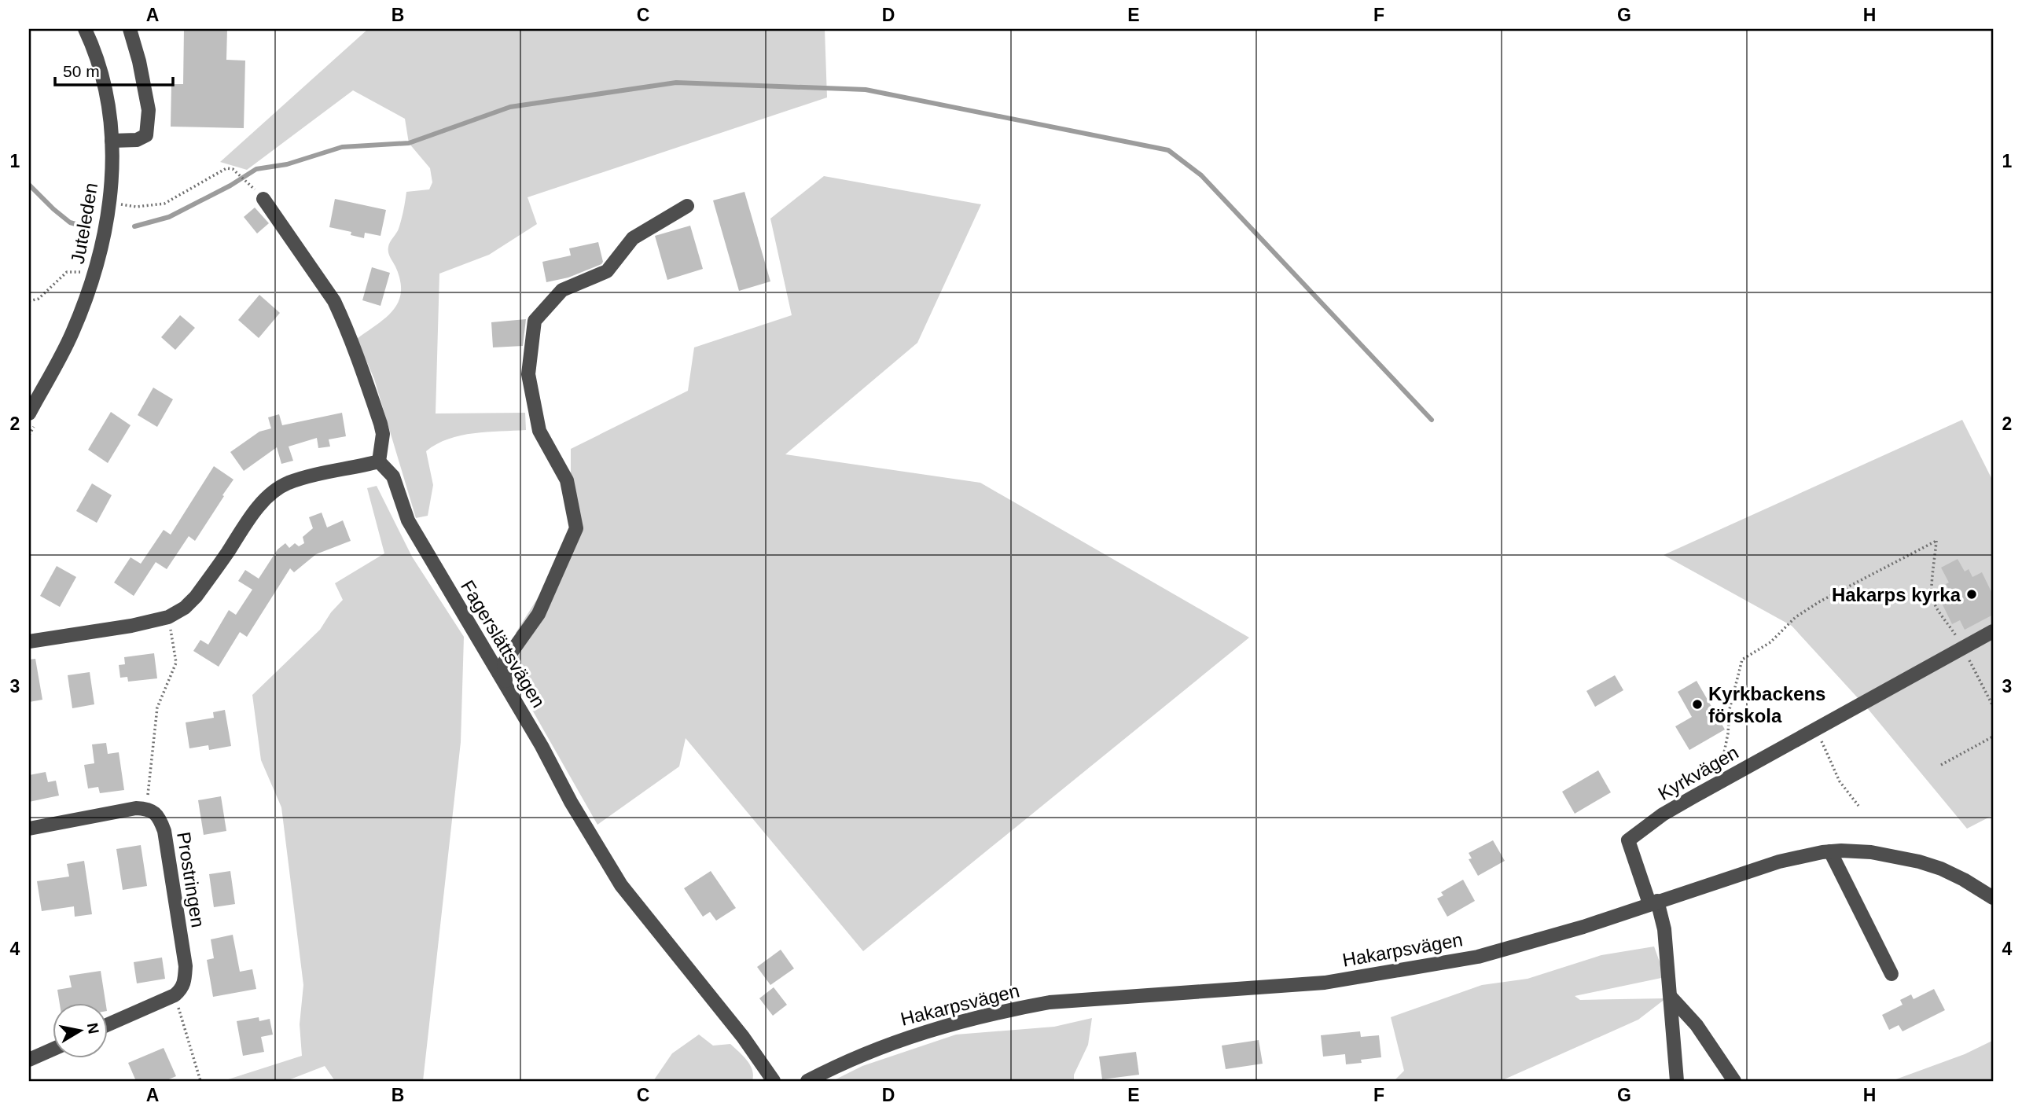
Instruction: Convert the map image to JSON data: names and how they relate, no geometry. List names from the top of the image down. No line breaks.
{"streets":{"street":["Juteleden","Fagerslättsvägen","Kyrkvägen","Prostringen","Hakarpsvägen"]},"crossings":[["Kyrkvägen","Hakarpsvägen"]],"places":["Hakarps kyrka","Kyrkbackens förskola"],"scale_bar":"50 m","north":"right","grid":{"columns":["A","B","C","D","E","F","G","H"],"rows":["1","2","3","4"]}}
